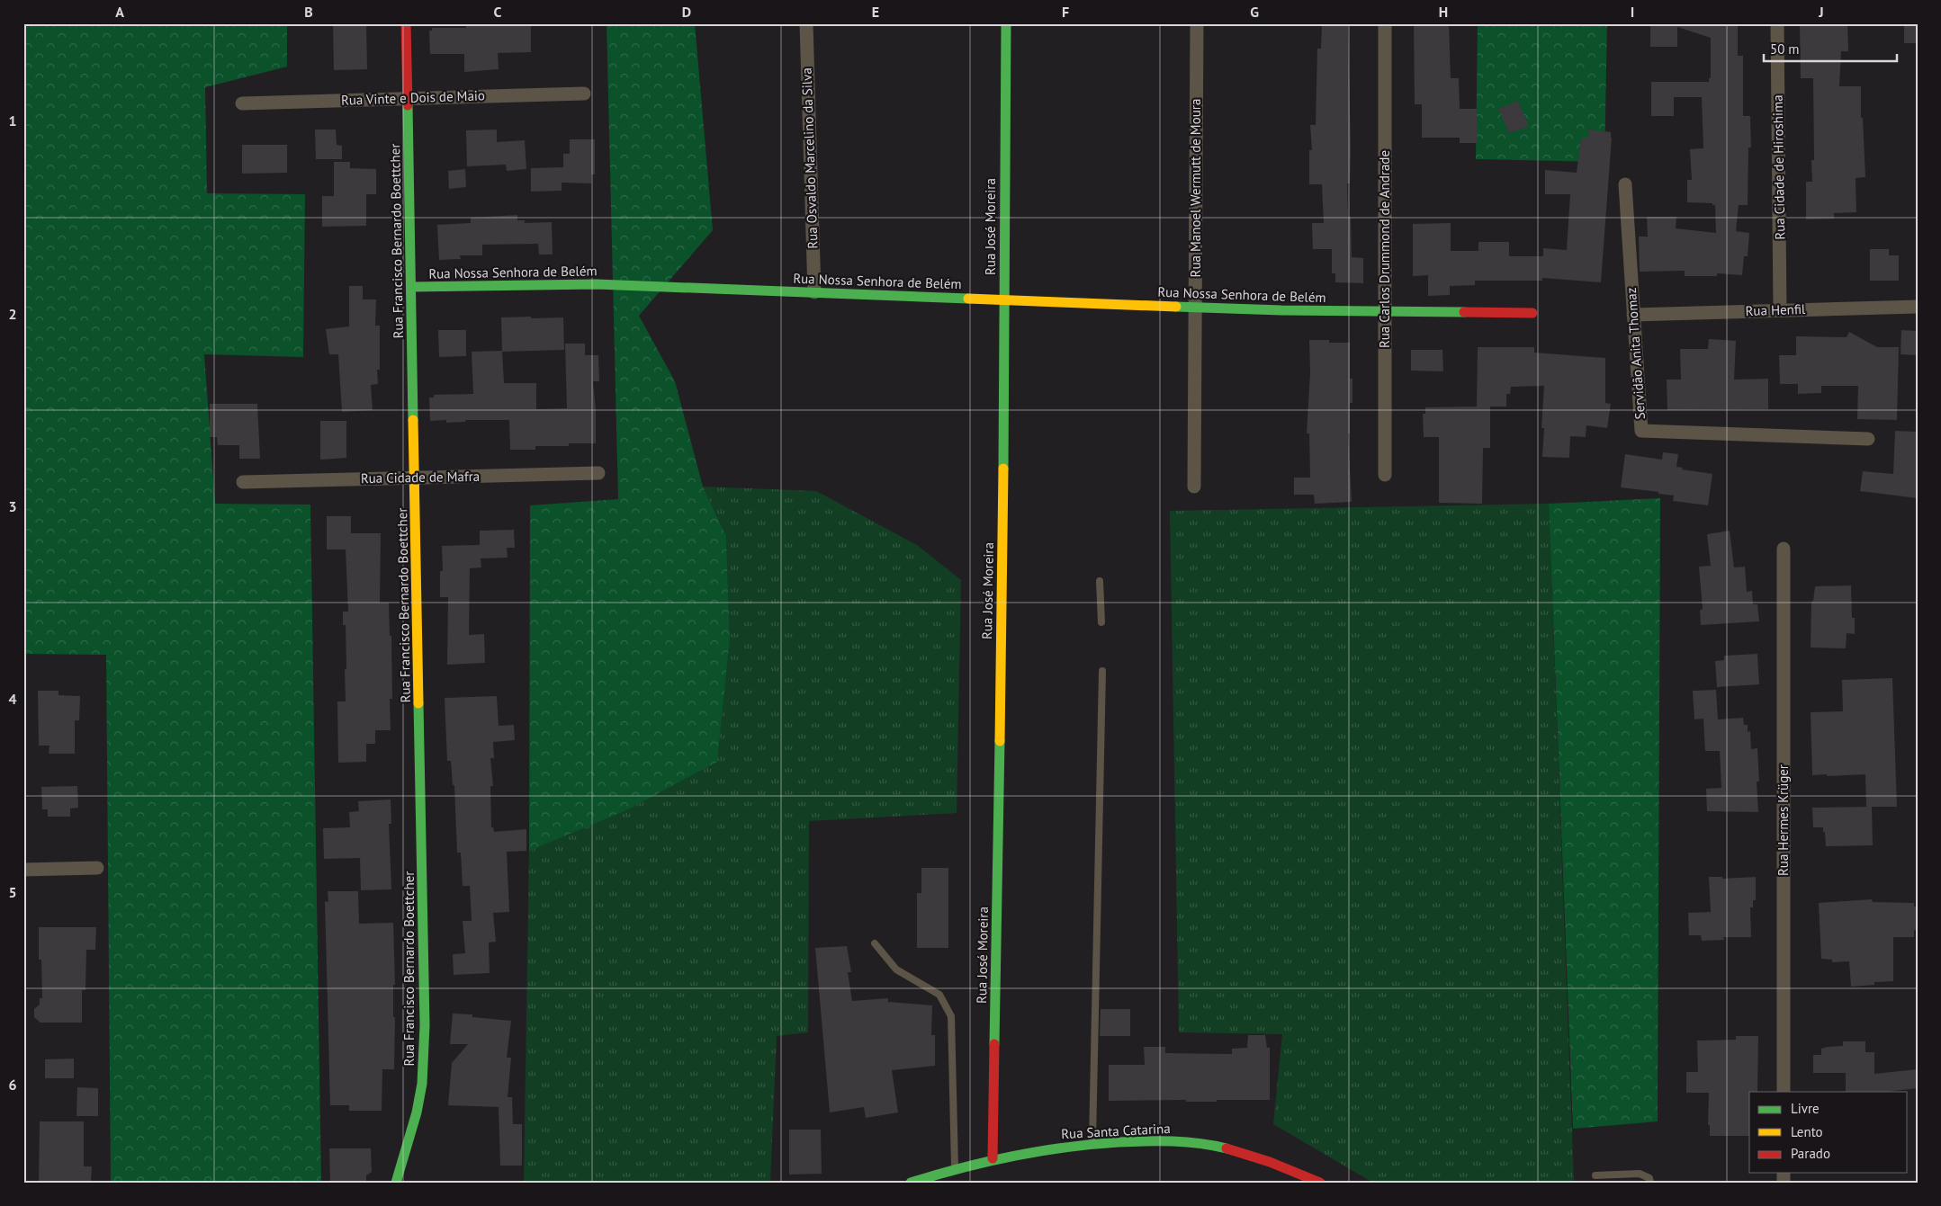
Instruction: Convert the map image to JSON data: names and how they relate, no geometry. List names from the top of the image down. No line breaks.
{"streets":{"street":["Rua Vinte e Dois de Maio","Rua Osvaldo Marcelino da Silva","Rua Cidade de Hiroshima","Rua Manoel Wermutt de Moura","Rua José Moreira","Rua Francisco Bernardo Boettcher","Rua Carlos Drummond de Andrade","Rua Nossa Senhora de Belém","Rua Henfil","Servidão Anita Thomaz","Rua Cidade de Mafra","Rua Hermes Krüger","Rua Santa Catarina"]},"crossings":[["Rua Vinte e Dois de Maio","Rua Francisco Bernardo Boettcher"],["Rua Osvaldo Marcelino da Silva","Rua Nossa Senhora de Belém"],["Rua Cidade de Hiroshima","Rua Henfil"],["Rua Manoel Wermutt de Moura","Rua Nossa Senhora de Belém"],["Rua José Moreira","Rua Nossa Senhora de Belém"],["Rua José Moreira","Rua Santa Catarina"],["Rua Francisco Bernardo Boettcher","Rua Nossa Senhora de Belém"],["Rua Francisco Bernardo Boettcher","Rua Cidade de Mafra"],["Rua Carlos Drummond de Andrade","Rua Nossa Senhora de Belém"],["Rua Henfil","Servidão Anita Thomaz"]],"legend":["Livre","Lento","Parado"],"scale_bar":"50 m","grid":{"columns":["A","B","C","D","E","F","G","H","I","J"],"rows":["1","2","3","4","5","6"]}}
